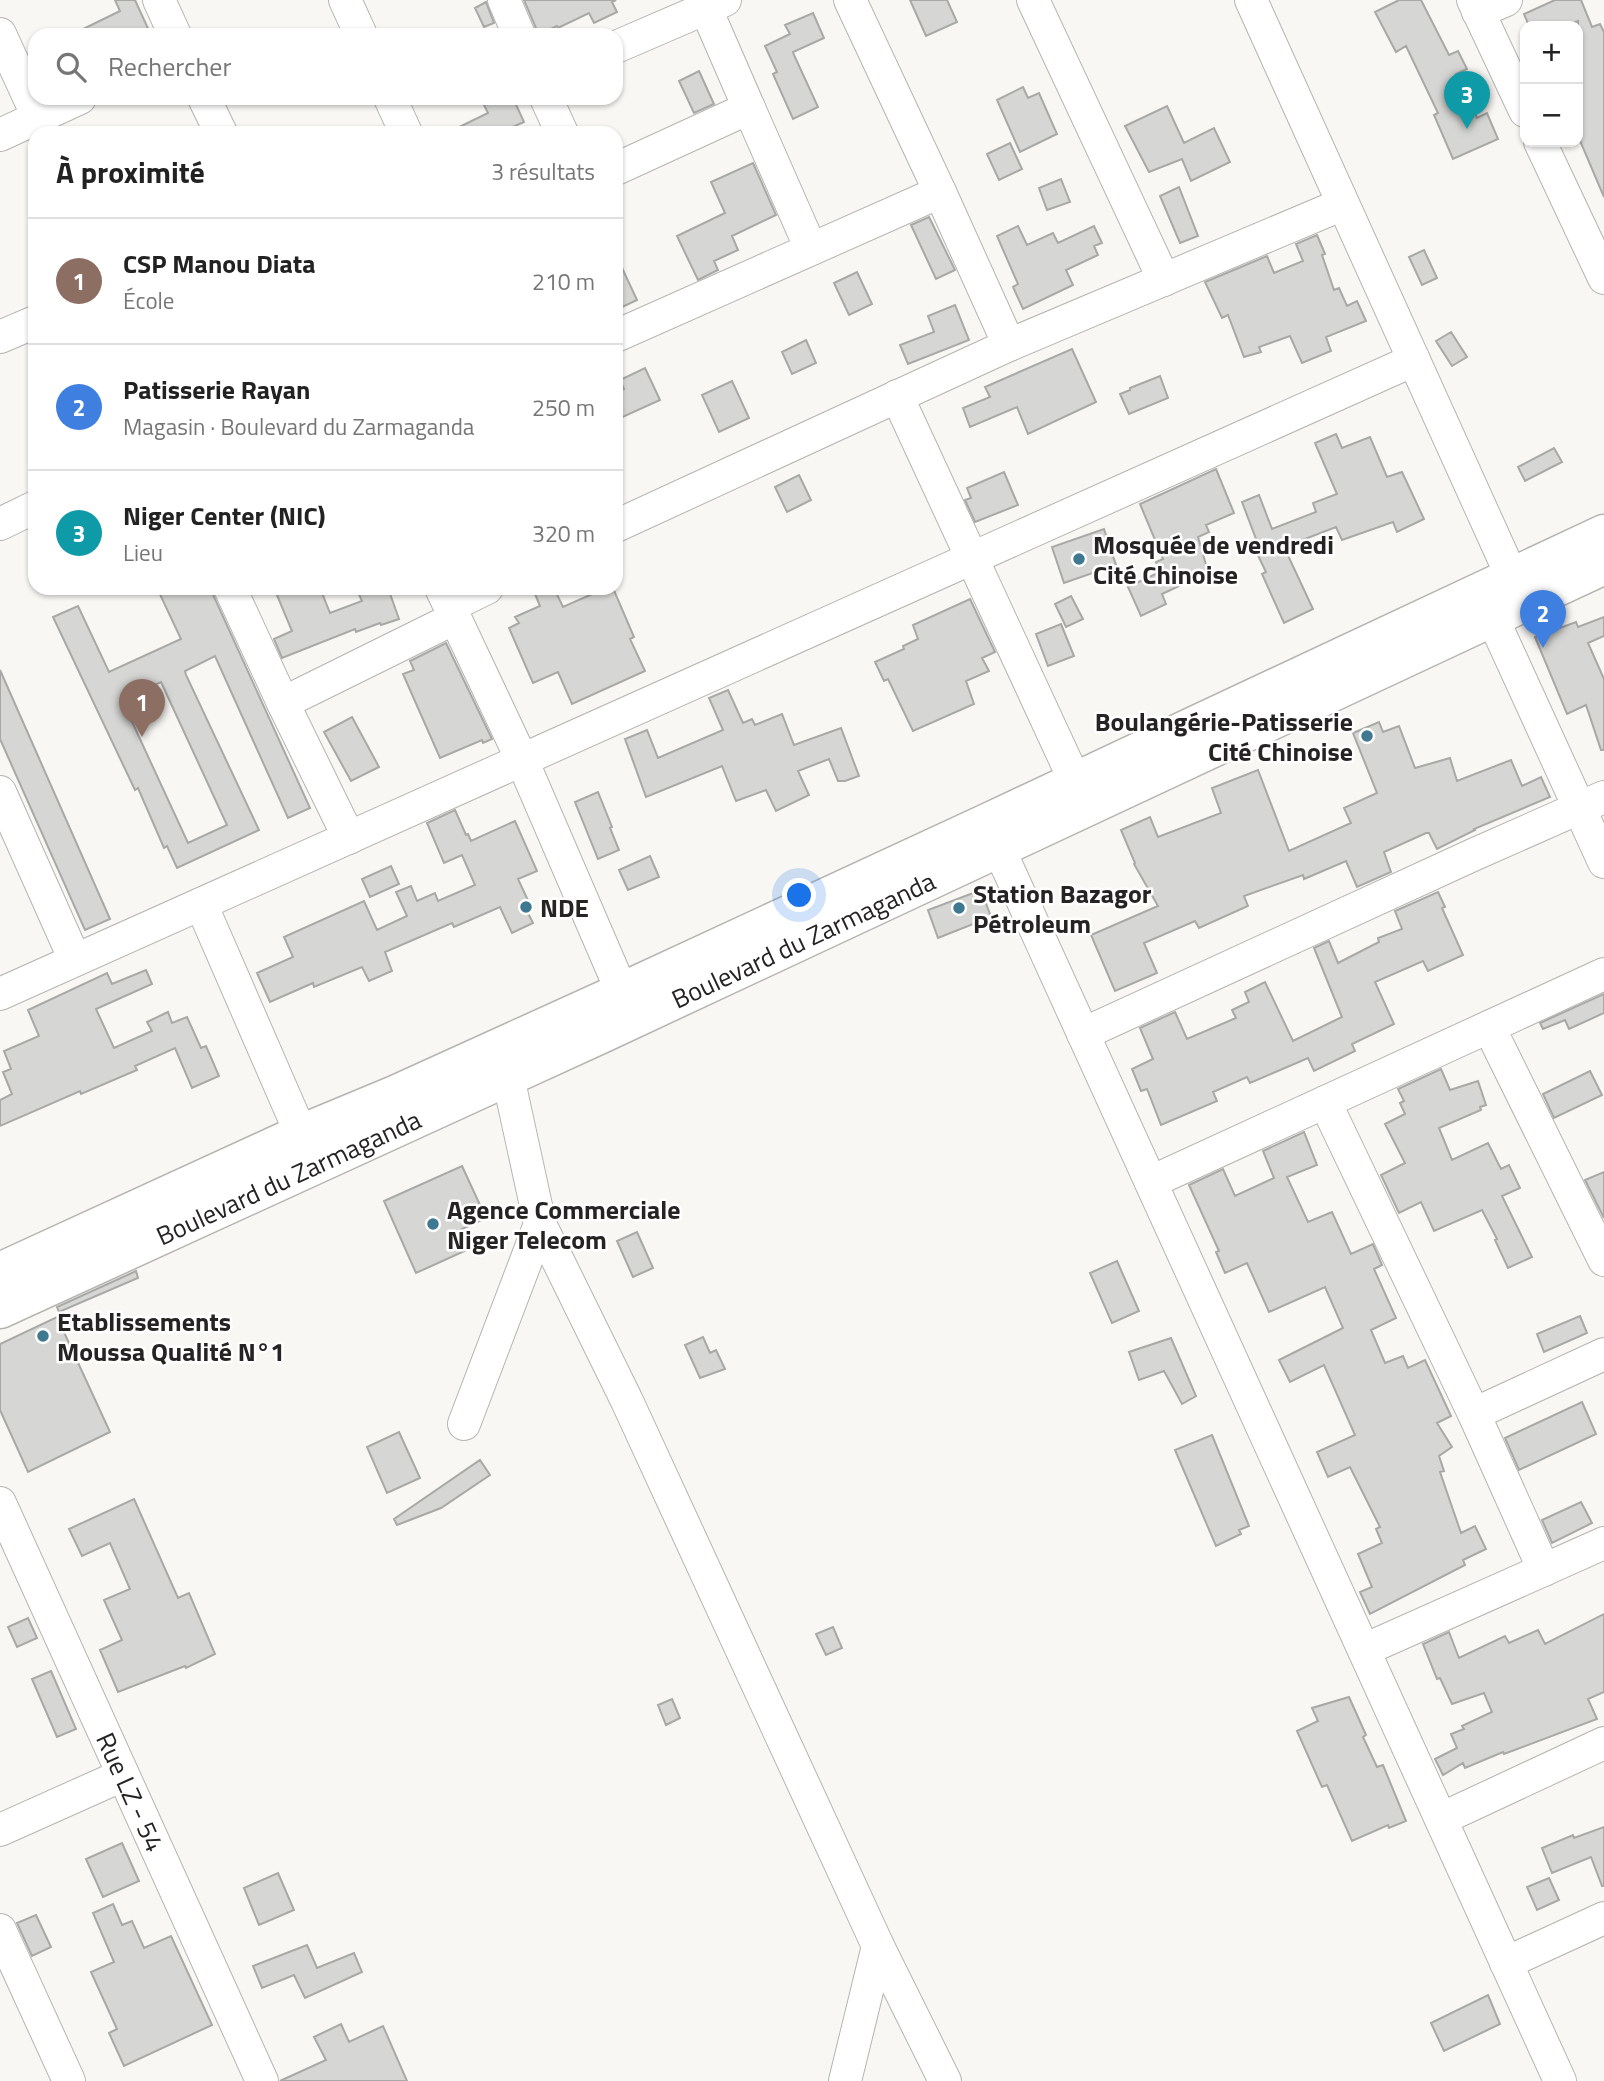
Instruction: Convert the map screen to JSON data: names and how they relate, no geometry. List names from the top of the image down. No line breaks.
{"streets":{"main road":["Boulevard du Zarmaganda"],"street":["Rue LZ - 54"]},"places":["Mosquée de vendredi Cité Chinoise","Boulangérie-Patisserie Cité Chinoise","NDE","Station Bazagor Pétroleum","Agence Commerciale Niger Telecom","Etablissements Moussa Qualité N°1"],"page":{"map_buttons":["+","−"],"search":"Rechercher","pins":["3","2","1"],"heading":["À proximité","3 résultats"],"list":[{"mark":"1","name":"CSP Manou Diata","note":"École","value":"210 m"},{"mark":"2","name":"Patisserie Rayan","note":"Magasin · Boulevard du Zarmaganda","value":"250 m"},{"mark":"3","name":"Niger Center (NIC)","note":"Lieu","value":"320 m"}]}}
